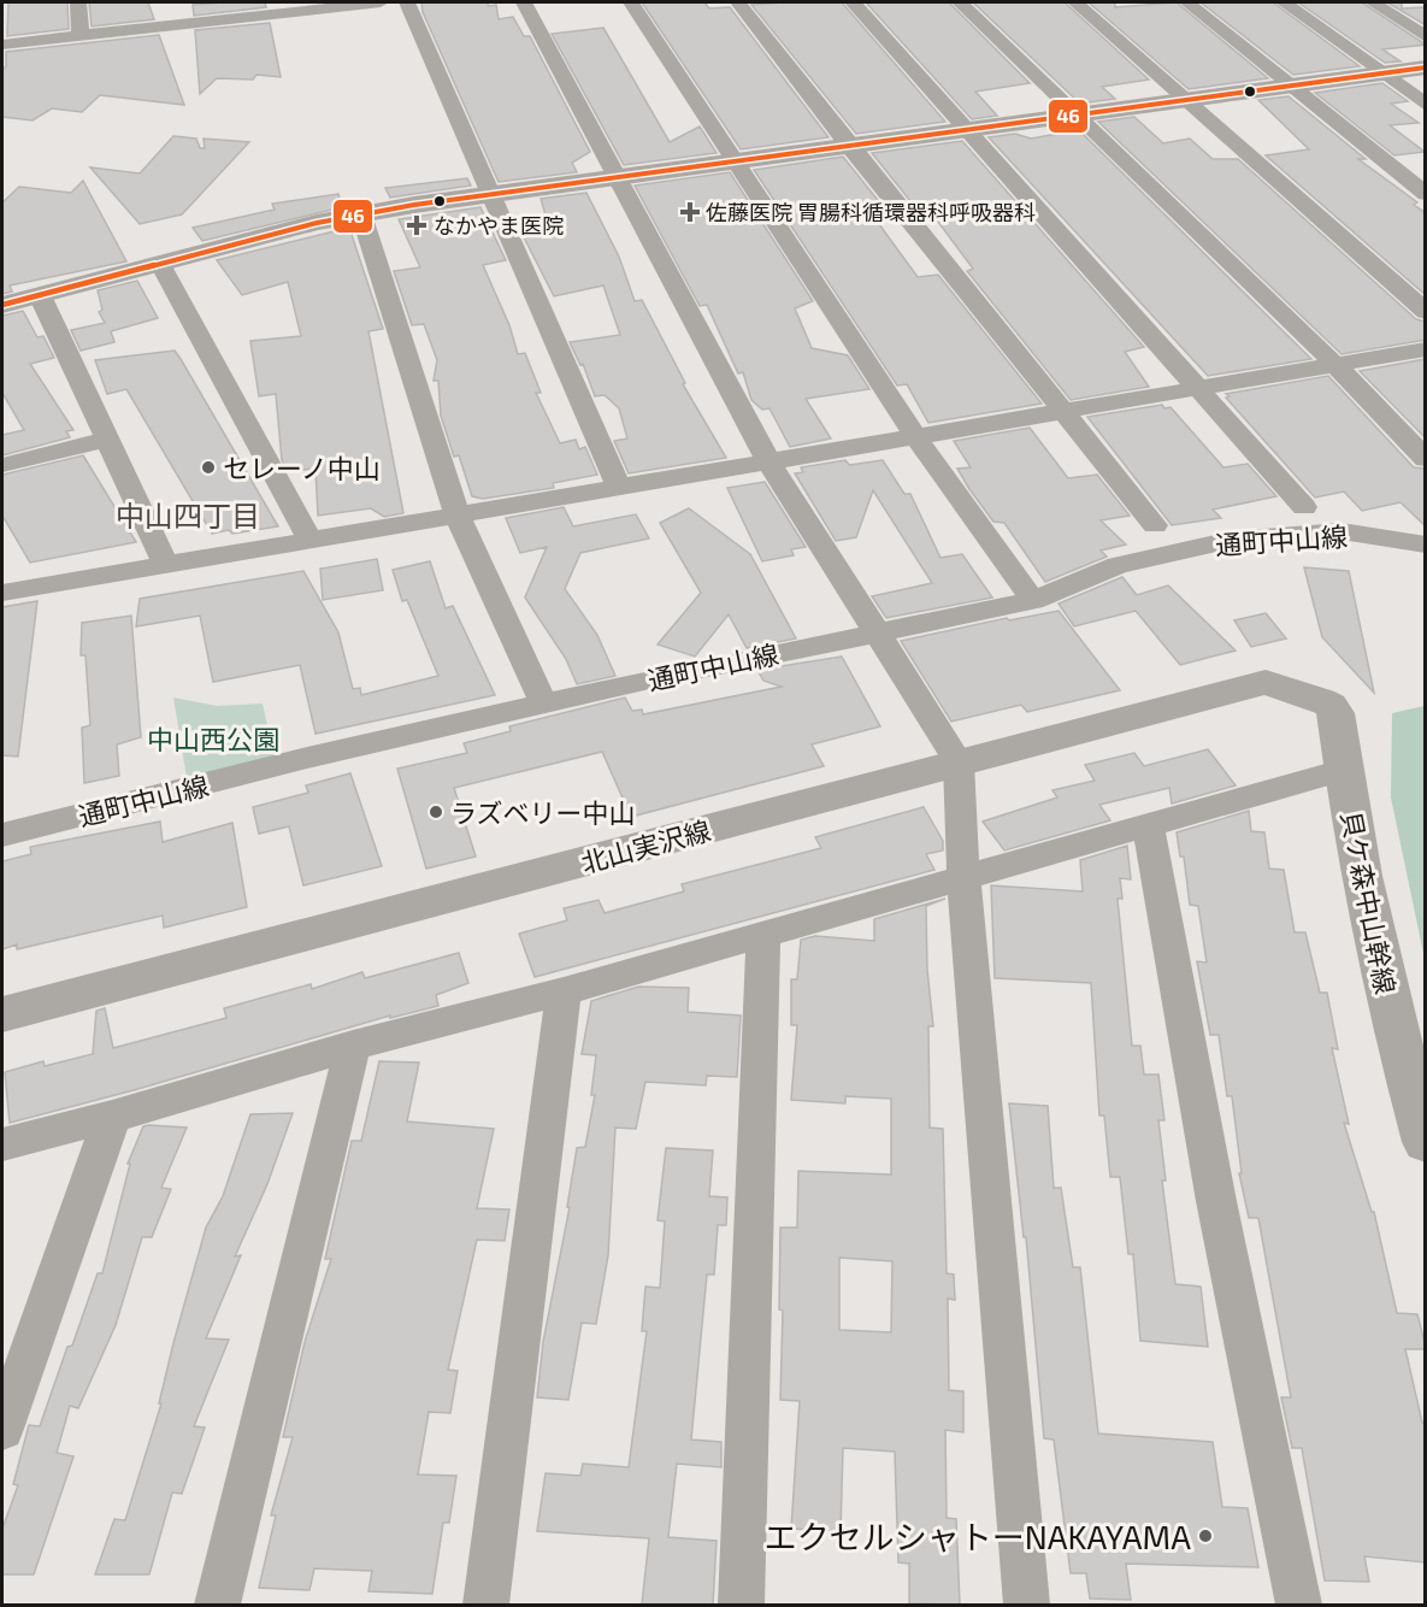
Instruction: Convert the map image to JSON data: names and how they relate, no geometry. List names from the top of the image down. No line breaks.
{"streets":{"street":["通町中山線","北山実沢線","貝ケ森中山幹線"]},"crossings":[["北山実沢線","貝ケ森中山幹線"]],"districts":["中山四丁目"],"parks":["中山西公園"],"places":{"health":["佐藤医院 胃腸科循環器科呼吸器科","なかやま医院"],"other":["セレーノ中山","ラズベリー中山","エクセルシャトーNAKAYAMA"]},"lines":["transit line 46"]}
